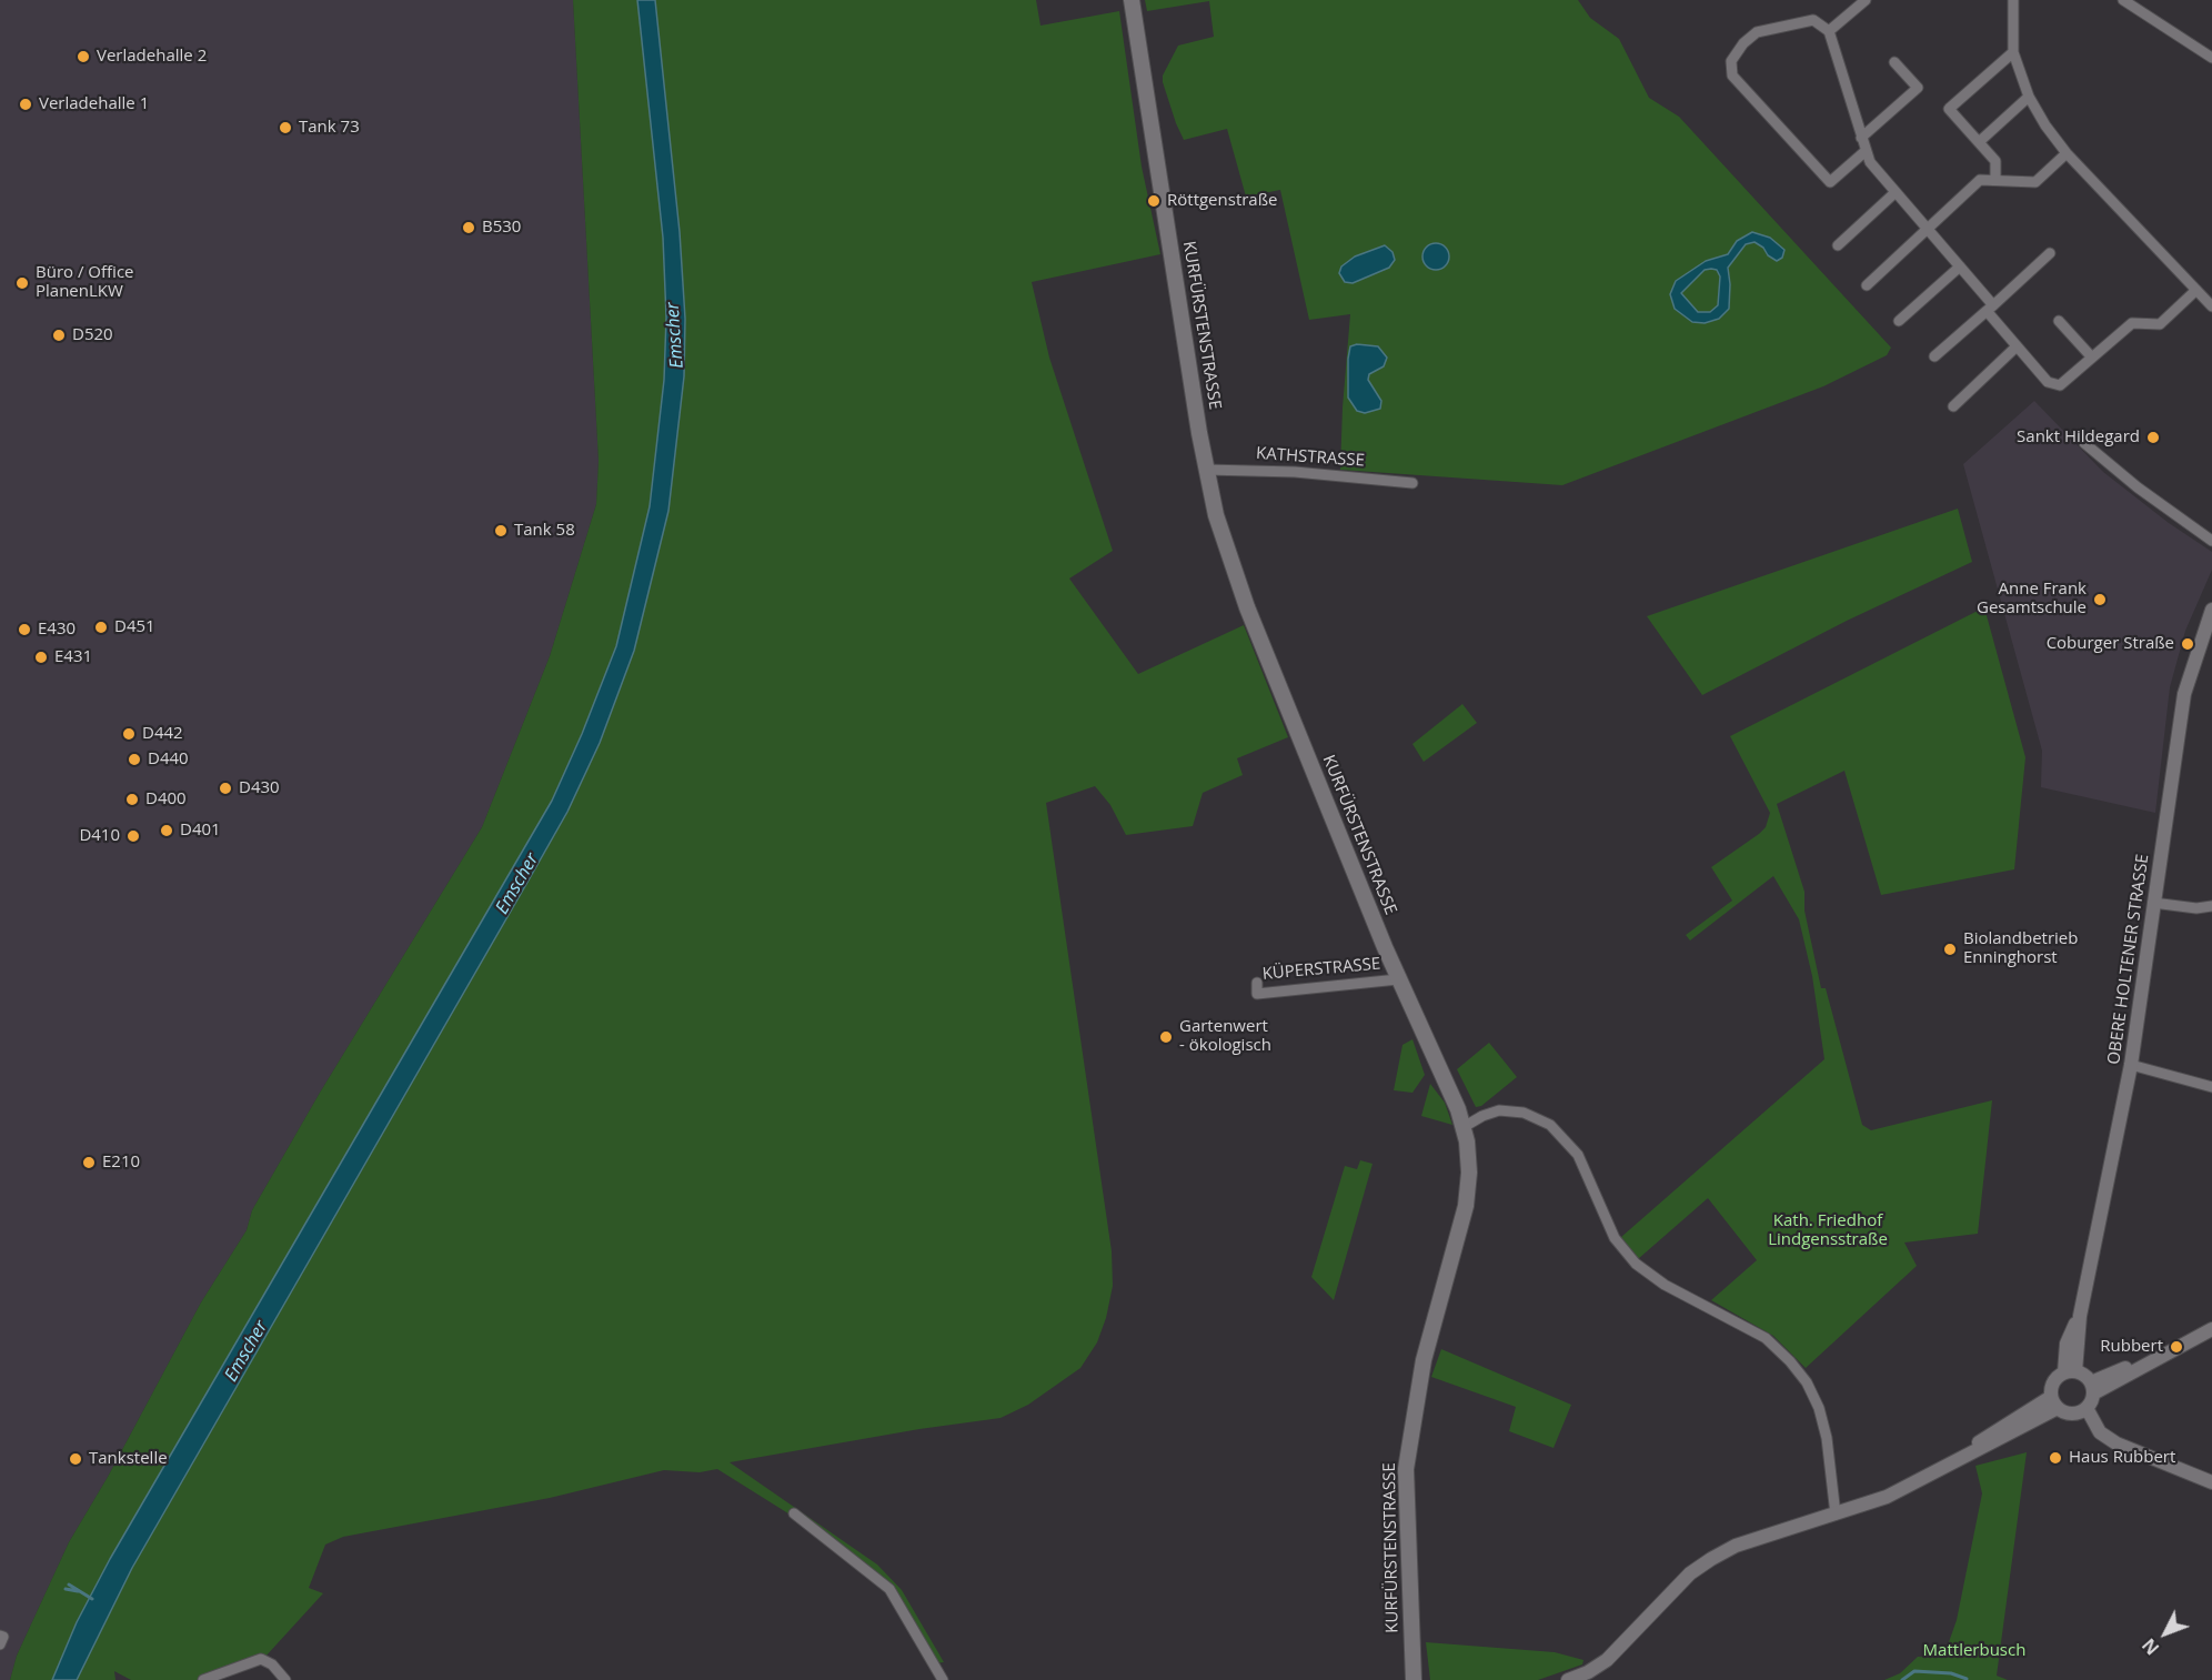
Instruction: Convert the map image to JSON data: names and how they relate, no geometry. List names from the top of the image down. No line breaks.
{"streets":{"main road":["KURFÜRSTENSTRASSE"],"street":["KATHSTRASSE","OBERE HOLTENER STRASSE","KÜPERSTRASSE"]},"crossings":[["KURFÜRSTENSTRASSE","KATHSTRASSE"],["KURFÜRSTENSTRASSE","KÜPERSTRASSE"]],"water":["Emscher"],"parks":["Kath. Friedhof Lindgensstraße","Mattlerbusch"],"places":["Verladehalle 2","Verladehalle 1","Tank 73","Röttgenstraße","B530","Büro / Office PlanenLKW","D520","Sankt Hildegard","Tank 58","Anne Frank Gesamtschule","D451","E430","Coburger Straße","E431","D442","D440","D430","D400","D401","D410","Biolandbetrieb Enninghorst","Gartenwert - ökologisch","E210","Rubbert","Haus Rubbert","Tankstelle"],"north":"bottom left"}
